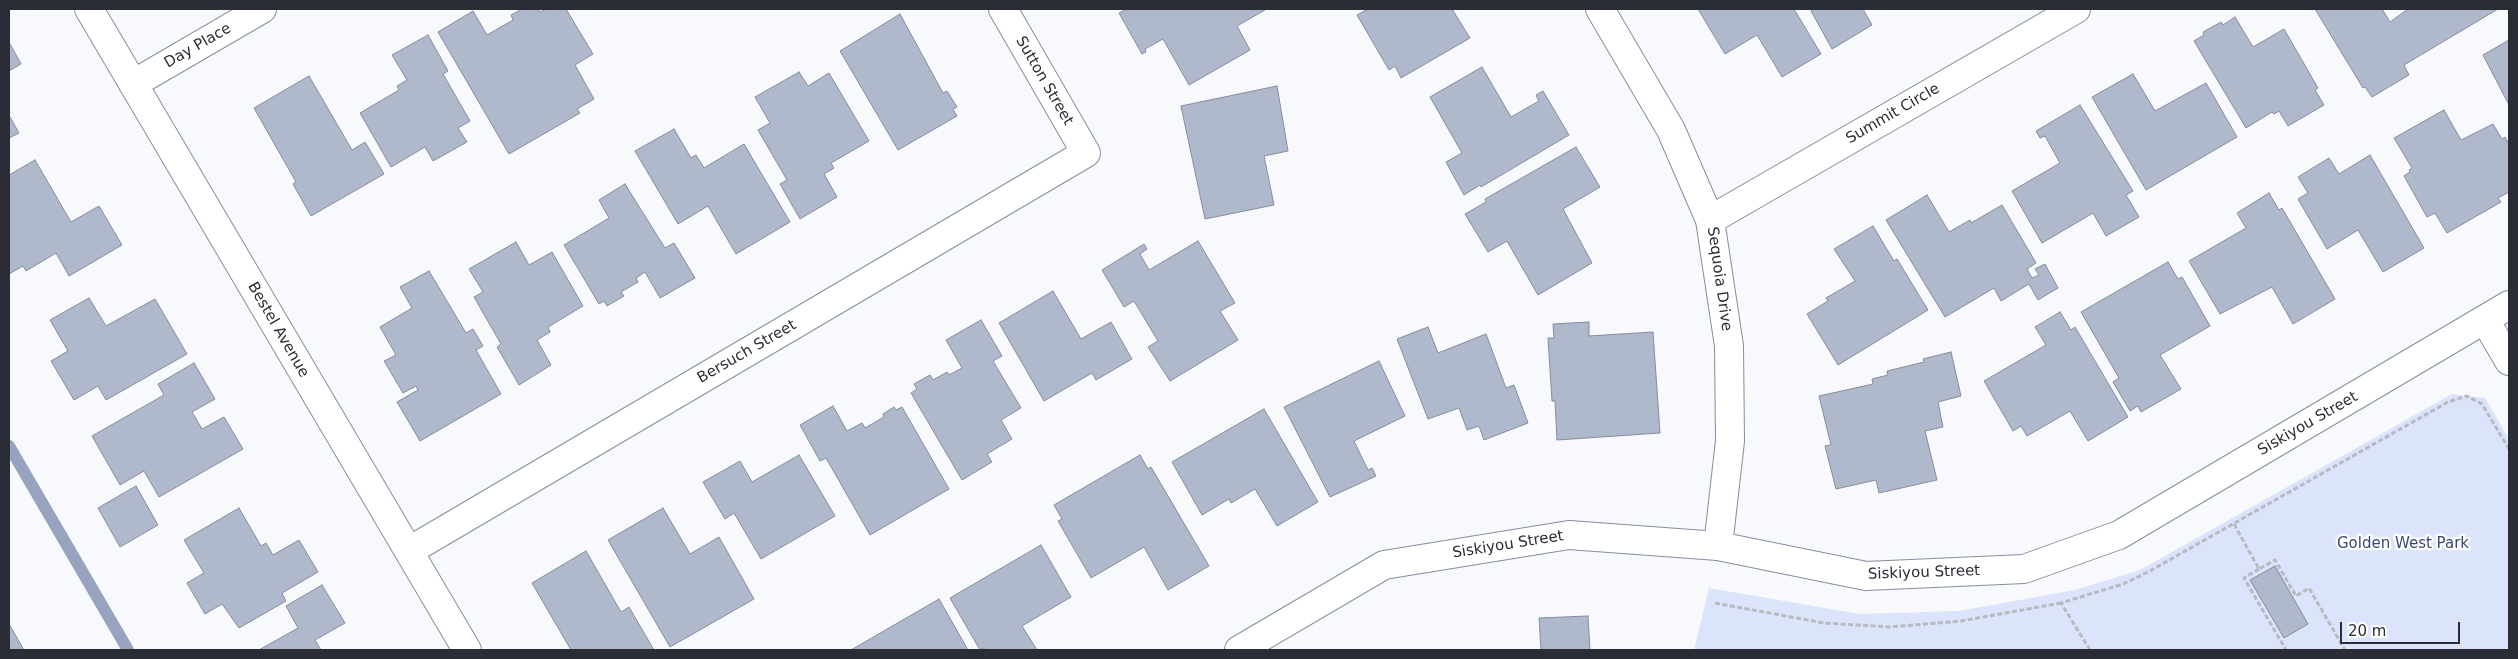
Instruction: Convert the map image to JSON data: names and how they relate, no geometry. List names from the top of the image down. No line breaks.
{"streets":{"street":["Day Place","Sutton Street","Summit Circle","Sequoia Drive","Bestel Avenue","Bersuch Street","Siskiyou Street"]},"crossings":[["Day Place","Bestel Avenue"],["Sutton Street","Bersuch Street"],["Summit Circle","Sequoia Drive"],["Sequoia Drive","Siskiyou Street"],["Bestel Avenue","Bersuch Street"]],"parks":["Golden West Park"],"scale_bar":"20 m"}
